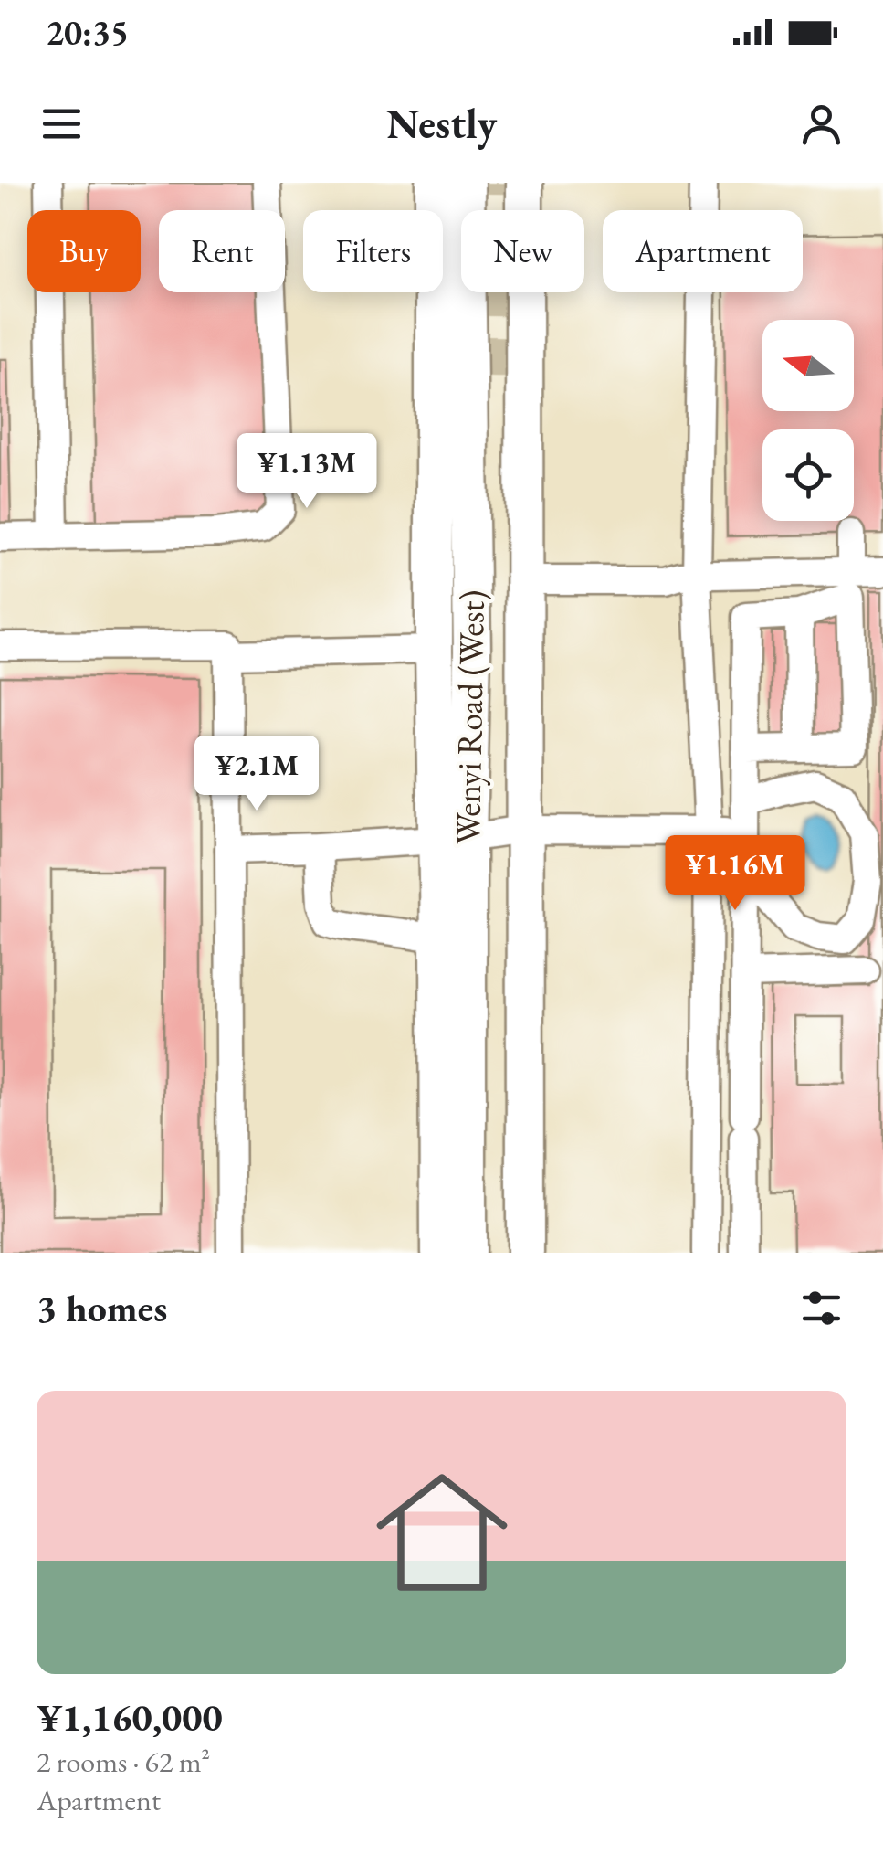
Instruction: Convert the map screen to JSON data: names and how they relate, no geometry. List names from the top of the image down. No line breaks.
{"streets":{"main road":["Wenyi Road (West)"]},"north":"left","page":{"status":"20:35","header":"Nestly","chip":["Buy","Rent","Filters","New","Apartment"],"price":["¥1.13M","¥2.1M","¥1.16M"],"heading":"3 homes","list":[{"name":"¥1,160,000","note":"2 rooms · 62 m² · Apartment"}]}}
